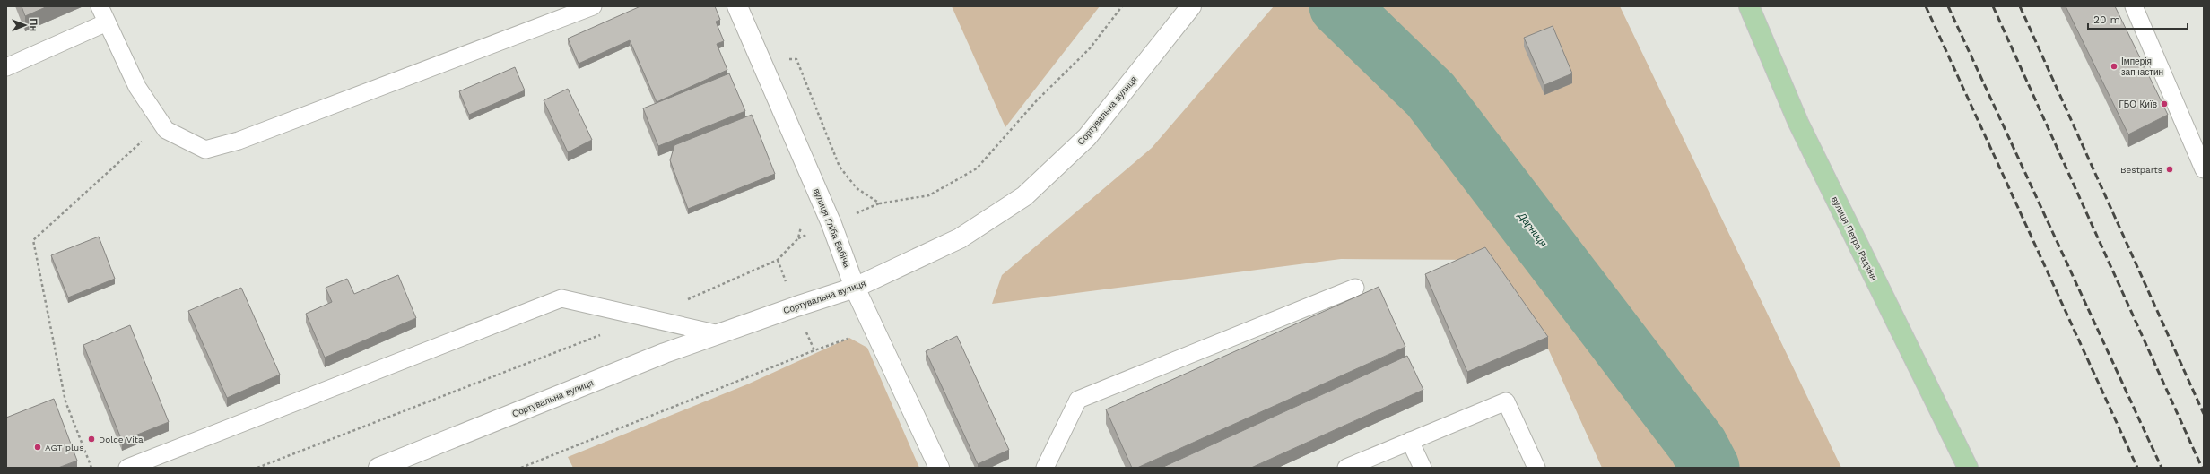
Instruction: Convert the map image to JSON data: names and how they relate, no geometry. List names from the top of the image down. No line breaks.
{"streets":{"main road":["вулиця Петра Радзіня"],"street":["Сортувальна вулиця","вулиця Гліба Бабіча"]},"crossings":[["Сортувальна вулиця","вулиця Гліба Бабіча"]],"water":["Дарниця"],"places":["Імперія запчастин","ГБО Київ","Bestparts","Dolce Vita","AGT plus"],"scale_bar":"20 m","north":"right"}
